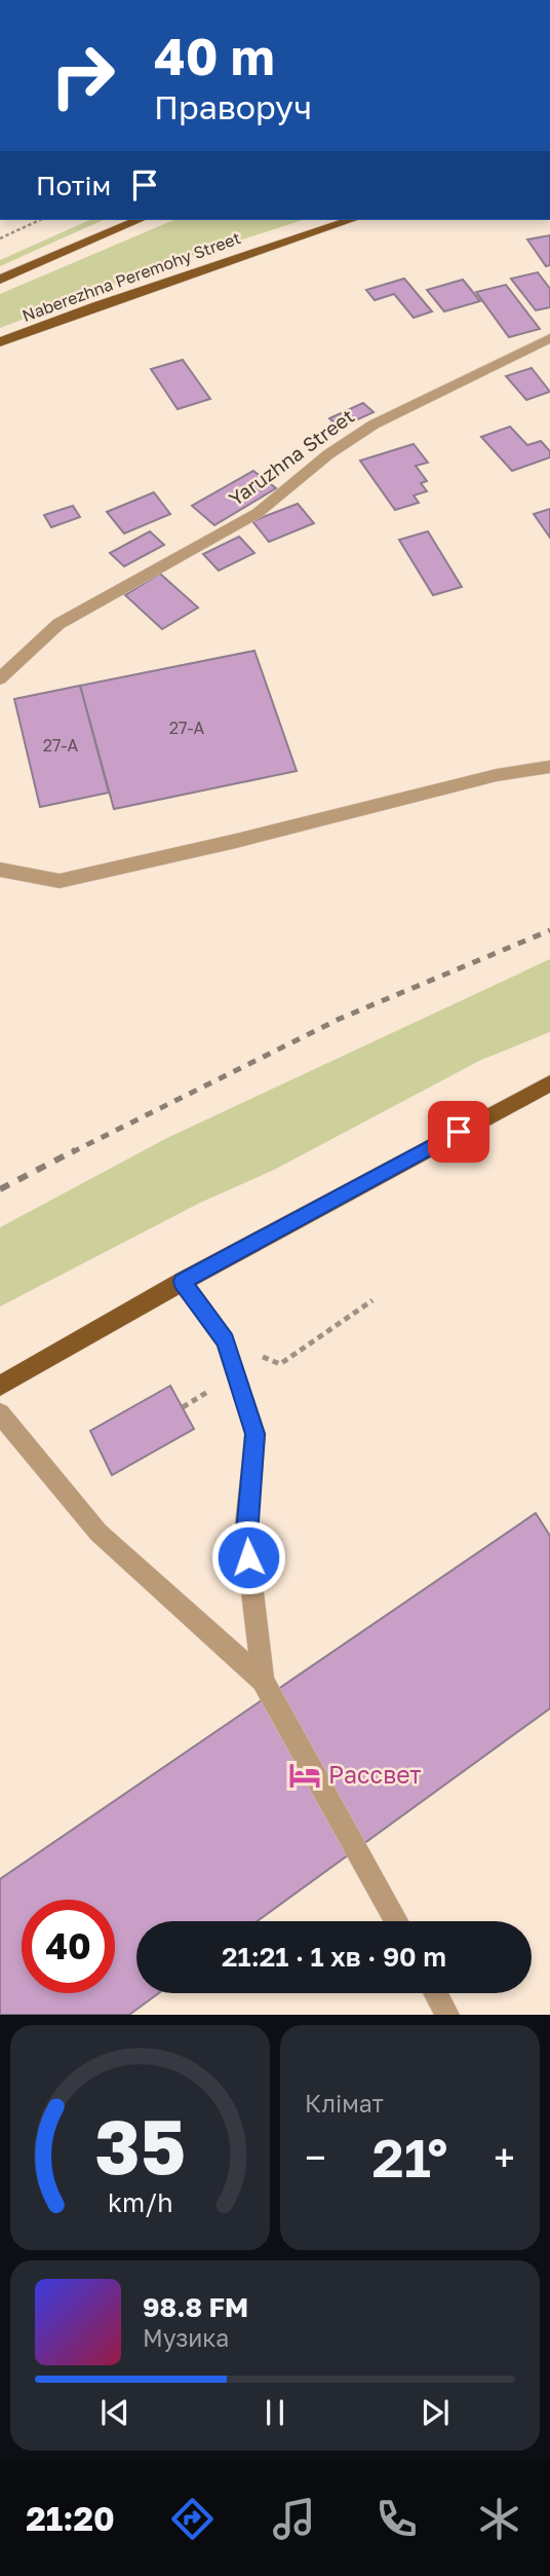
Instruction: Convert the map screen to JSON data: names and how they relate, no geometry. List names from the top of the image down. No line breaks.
{"streets":{"main road":["Naberezhna Peremohy Street"],"street":["Yaruzhna Street"]},"places":{"hotel":["Рассвет"]},"house_numbers":["27-А","27-А"],"page":{"turn":["40 m","Праворуч"],"then":"Потім","limit":"40","trip":"21:21 · 1 хв · 90 m","tile":"Клімат","heat":["−","21°","+"],"song":["98.8 FM","Музика"],"tabs":"21:20","gauge":["35","km/h"]}}
